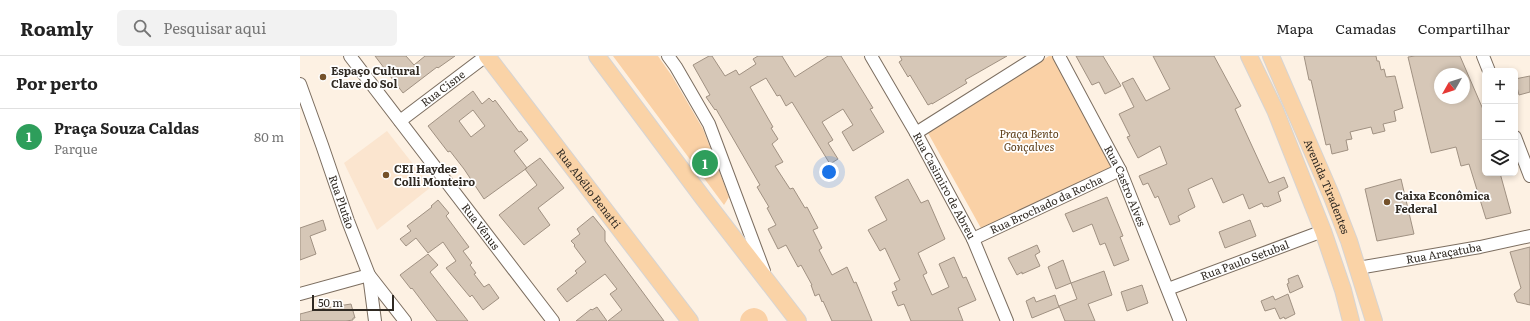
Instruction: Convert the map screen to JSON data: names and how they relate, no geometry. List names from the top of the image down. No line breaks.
{"streets":{"main road":["Avenida Tiradentes","Rua Abélio Benatti"],"street":["Rua Cisne","Rua Casimiro de Abreu","Rua Castro Alves","Rua Plutão","Rua Brochado da Rocha","Rua Vênus","Rua Araçatuba","Rua Paulo Setubal"]},"crossings":[["Rua Cisne","Rua Abélio Benatti"],["Rua Cisne","Rua Vênus"],["Rua Casimiro de Abreu","Rua Brochado da Rocha"],["Rua Castro Alves","Rua Brochado da Rocha"],["Rua Castro Alves","Rua Paulo Setubal"],["Avenida Tiradentes","Rua Araçatuba"],["Avenida Tiradentes","Rua Paulo Setubal"]],"parks":["Praça Bento Gonçalves"],"places":["Espaço Cultural Clave do Sol","CEI Haydee Colli Monteiro","Caixa Econômica Federal"],"scale_bar":"50 m","north":"bottom left","page":{"header":"Roamly","search":"Pesquisar aqui","nav":["Mapa","Camadas","Compartilhar"],"heading":"Por perto","map_buttons":["+","−"],"list":[{"mark":"1","name":"Praça Souza Caldas","note":"Parque","value":"80 m"}],"pins":"1","scale":"50 m"}}
